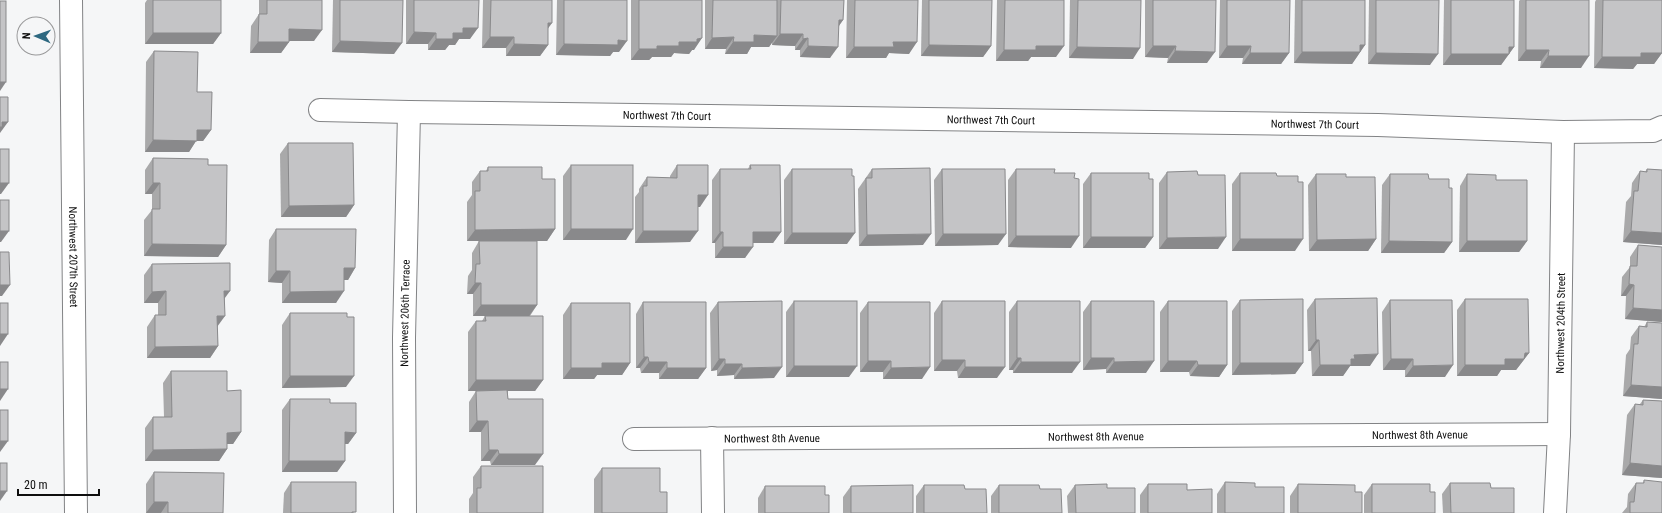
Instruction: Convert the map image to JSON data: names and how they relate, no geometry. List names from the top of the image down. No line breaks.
{"streets":{"street":["Northwest 7th Court","Northwest 207th Street","Northwest 206th Terrace","Northwest 204th Street","Northwest 8th Avenue"]},"crossings":[["Northwest 7th Court","Northwest 206th Terrace"],["Northwest 7th Court","Northwest 204th Street"],["Northwest 204th Street","Northwest 8th Avenue"]],"scale_bar":"20 m","north":"left"}
